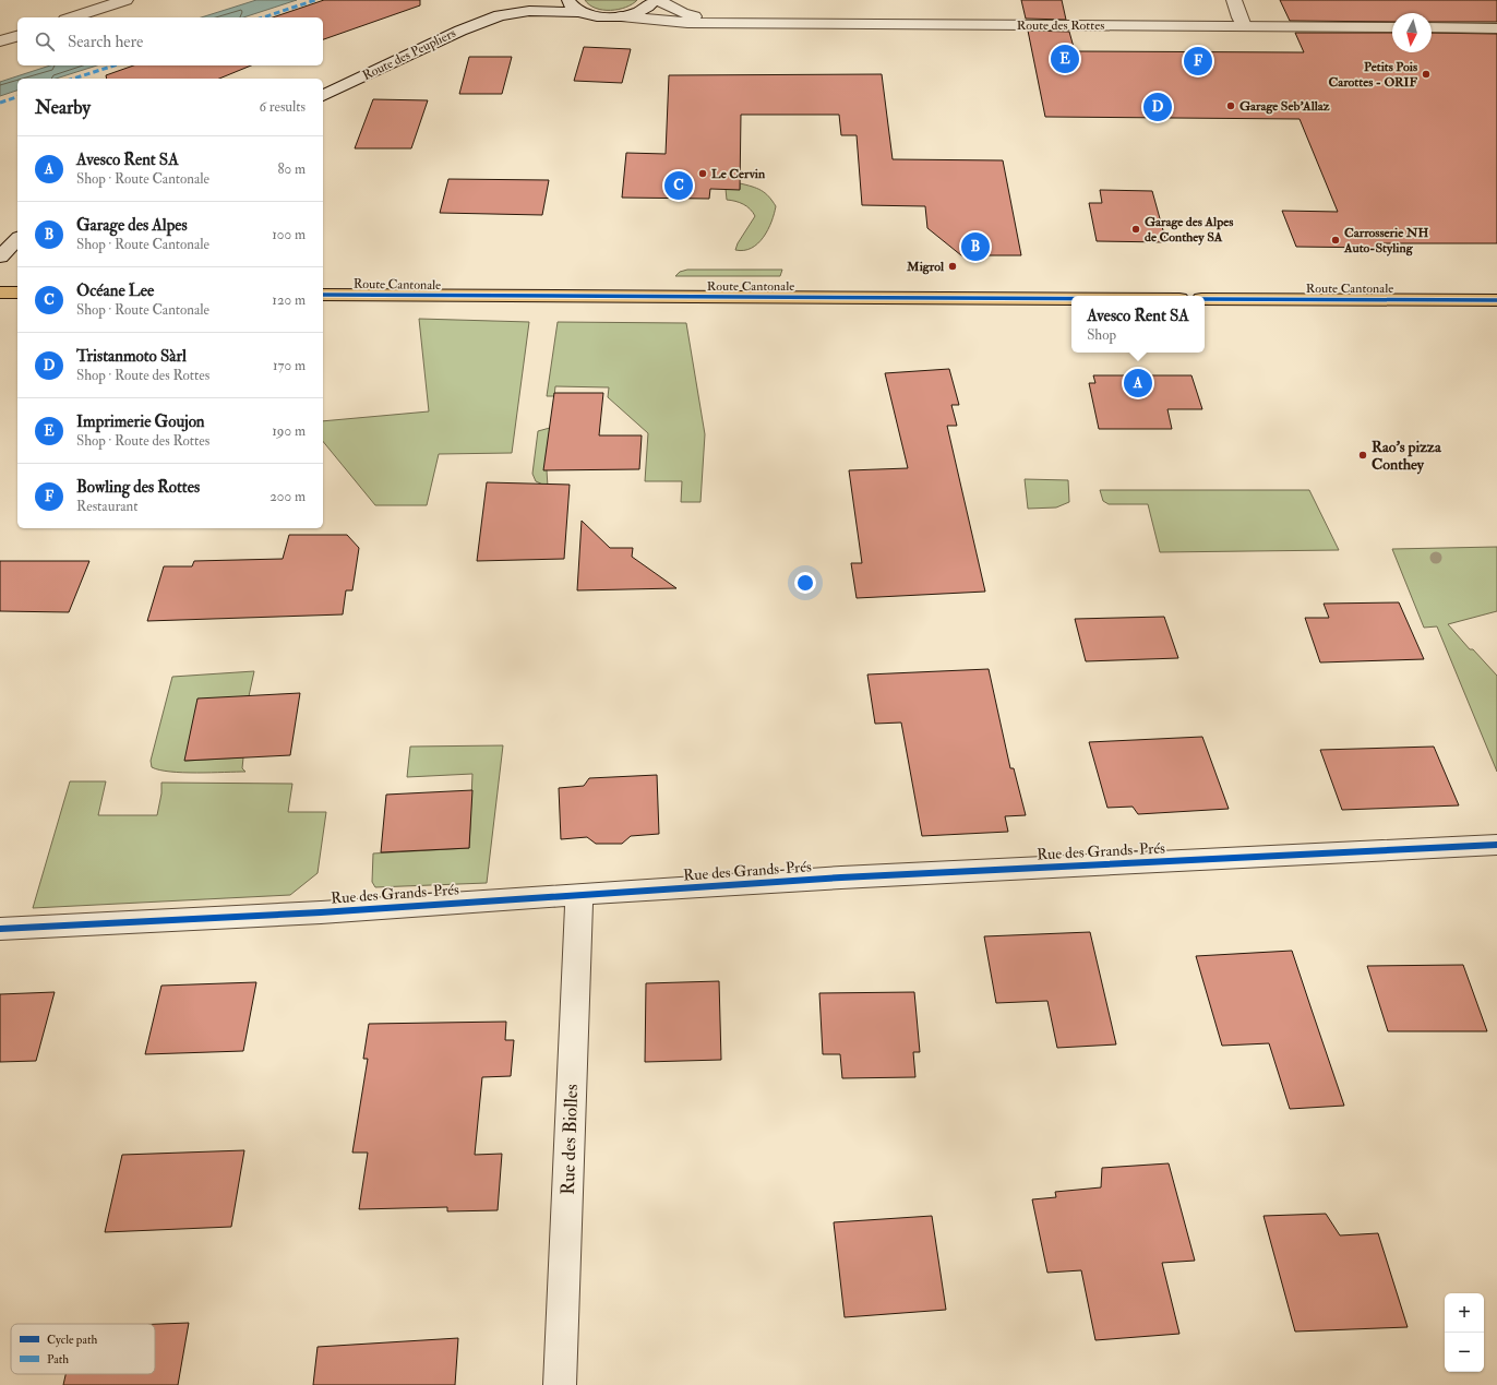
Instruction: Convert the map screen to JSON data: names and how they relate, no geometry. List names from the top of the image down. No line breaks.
{"streets":{"main road":["Route Cantonale"],"street":["Route des Rottes","Route des Peupliers","Rue des Grands-Prés","Rue des Biolles"]},"crossings":[["Route des Rottes","Route des Peupliers"],["Rue des Grands-Prés","Rue des Biolles"]],"places":["Petits Pois Carottes - ORIF","Garage Seb'Allaz","Le Cervin","Garage des Alpes de Conthey SA","Carrosserie NH Auto-Styling","Migrol","Rao's pizza Conthey"],"legend":["Cycle path","Path"],"north":"bottom","page":{"search":"Search here","pins":["E","F","D","C","B","A"],"heading":["Nearby","6 results"],"list":[{"mark":"A","name":"Avesco Rent SA","note":"Shop · Route Cantonale","value":"80 m"},{"mark":"B","name":"Garage des Alpes","note":"Shop · Route Cantonale","value":"100 m"},{"mark":"C","name":"Océane Lee","note":"Shop · Route Cantonale","value":"120 m"},{"mark":"D","name":"Tristanmoto Sàrl","note":"Shop · Route des Rottes","value":"170 m"},{"mark":"E","name":"Imprimerie Goujon","note":"Shop · Route des Rottes","value":"190 m"},{"mark":"F","name":"Bowling des Rottes","note":"Restaurant","value":"200 m"}],"popup":["Avesco Rent SA","Shop"],"map_buttons":["+","−"]}}
